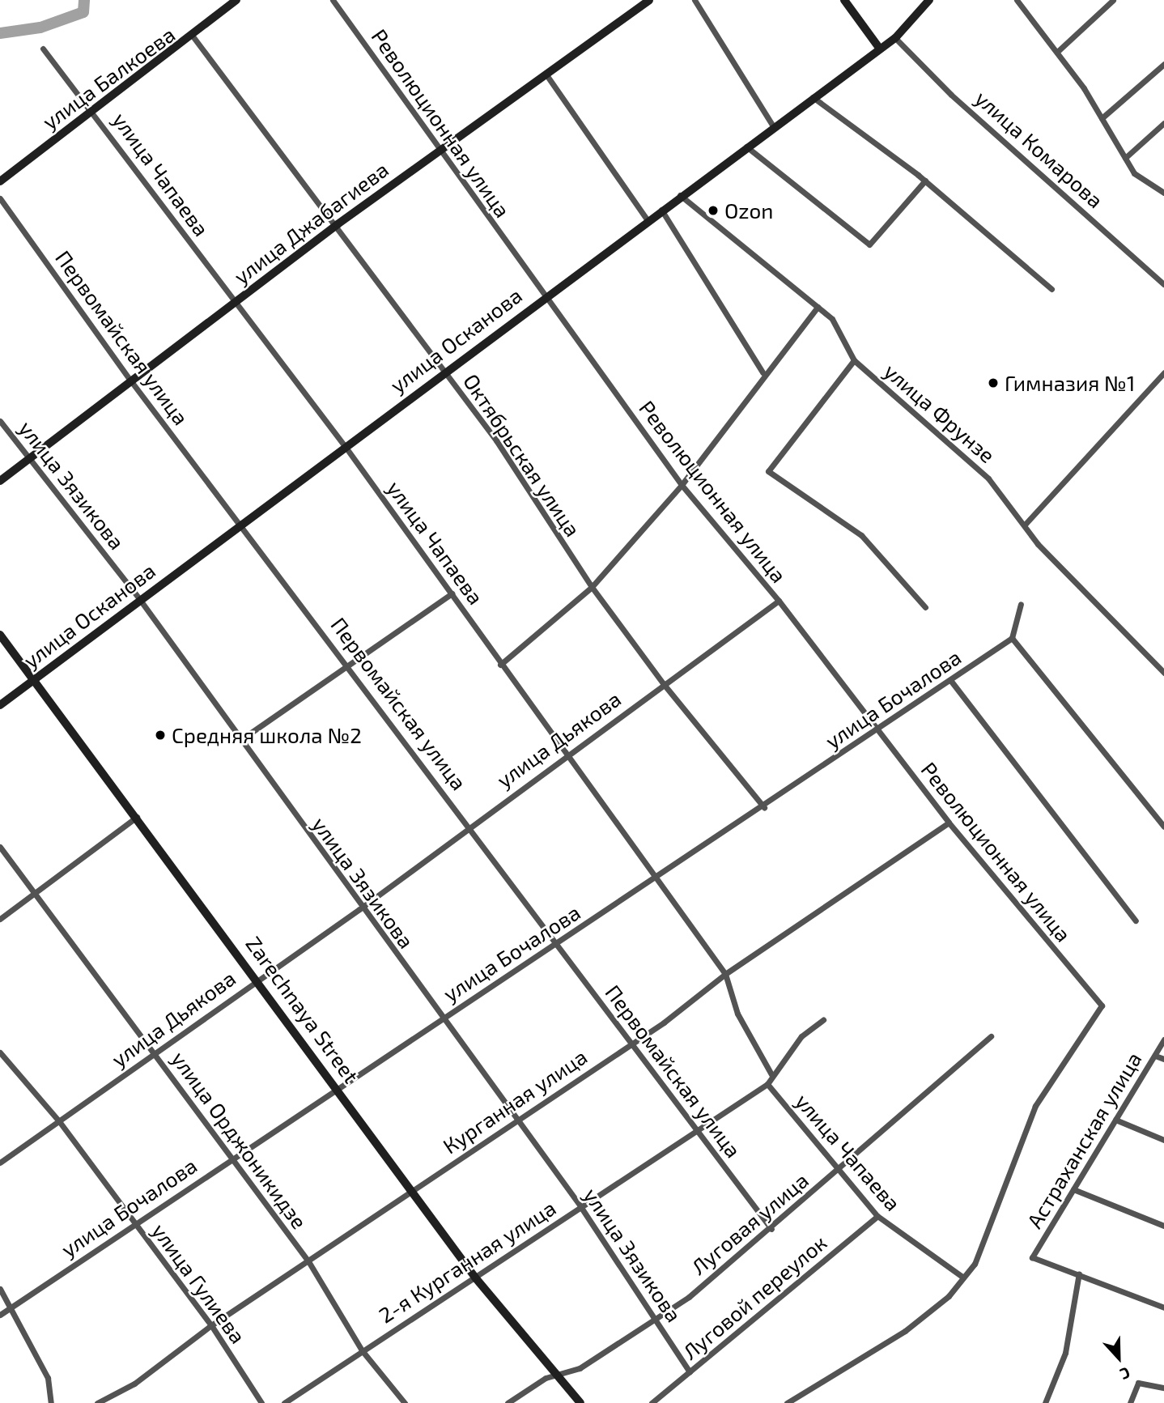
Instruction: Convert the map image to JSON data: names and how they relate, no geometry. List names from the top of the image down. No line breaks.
{"streets":{"main road":["улица Балкоева","улица Джабагиева","улица Осканова","Zarechnaya Street"],"street":["Революционная улица","улица Комарова","улица Чапаева","Первомайская улица","улица Фрунзе","Октябрьская улица","улица Зязикова","улица Бочалова","улица Дьякова","Курганная улица","улица Орджоникидзе","Астраханская улица","Луговая улица","2-я Курганная улица","улица Гулиева","Луговой переулок"]},"crossings":[["улица Балкоева","улица Чапаева"],["улица Балкоева","Октябрьская улица"],["Революционная улица","улица Чапаева"],["Революционная улица","улица Джабагиева"],["Революционная улица","улица Осканова"],["Революционная улица","улица Бочалова"],["Революционная улица","улица Дьякова"],["Революционная улица","Курганная улица"],["улица Комарова","улица Осканова"],["улица Чапаева","улица Джабагиева"],["улица Чапаева","улица Осканова"],["улица Чапаева","улица Бочалова"],["улица Чапаева","улица Дьякова"],["улица Чапаева","Курганная улица"],["улица Чапаева","Луговая улица"],["улица Чапаева","2-я Курганная улица"],["улица Чапаева","Луговой переулок"],["улица Джабагиева","Первомайская улица"],["улица Джабагиева","Октябрьская улица"],["улица Джабагиева","улица Зязикова"],["Первомайская улица","улица Осканова"],["Первомайская улица","улица Бочалова"],["Первомайская улица","улица Дьякова"],["Первомайская улица","Курганная улица"],["Первомайская улица","Луговая улица"],["Первомайская улица","2-я Курганная улица"],["улица Осканова","улица Фрунзе"],["улица Осканова","Октябрьская улица"],["улица Осканова","улица Зязикова"],["улица Осканова","Zarechnaya Street"],["Октябрьская улица","улица Бочалова"],["Октябрьская улица","улица Дьякова"],["улица Зязикова","улица Бочалова"],["улица Зязикова","улица Дьякова"],["улица Зязикова","Курганная улица"],["улица Зязикова","Луговая улица"],["улица Зязикова","2-я Курганная улица"],["улица Зязикова","Луговой переулок"],["улица Бочалова","Zarechnaya Street"],["улица Бочалова","улица Орджоникидзе"],["улица Бочалова","улица Гулиева"],["улица Дьякова","Zarechnaya Street"],["улица Дьякова","улица Орджоникидзе"],["улица Дьякова","улица Гулиева"],["Zarechnaya Street","Курганная улица"],["Zarechnaya Street","Луговая улица"],["Zarechnaya Street","2-я Курганная улица"],["Курганная улица","улица Орджоникидзе"],["Курганная улица","улица Гулиева"],["улица Орджоникидзе","2-я Курганная улица"]],"places":["Ozon","Гимназия №1","Средняя школа №2"],"north":"bottom"}
